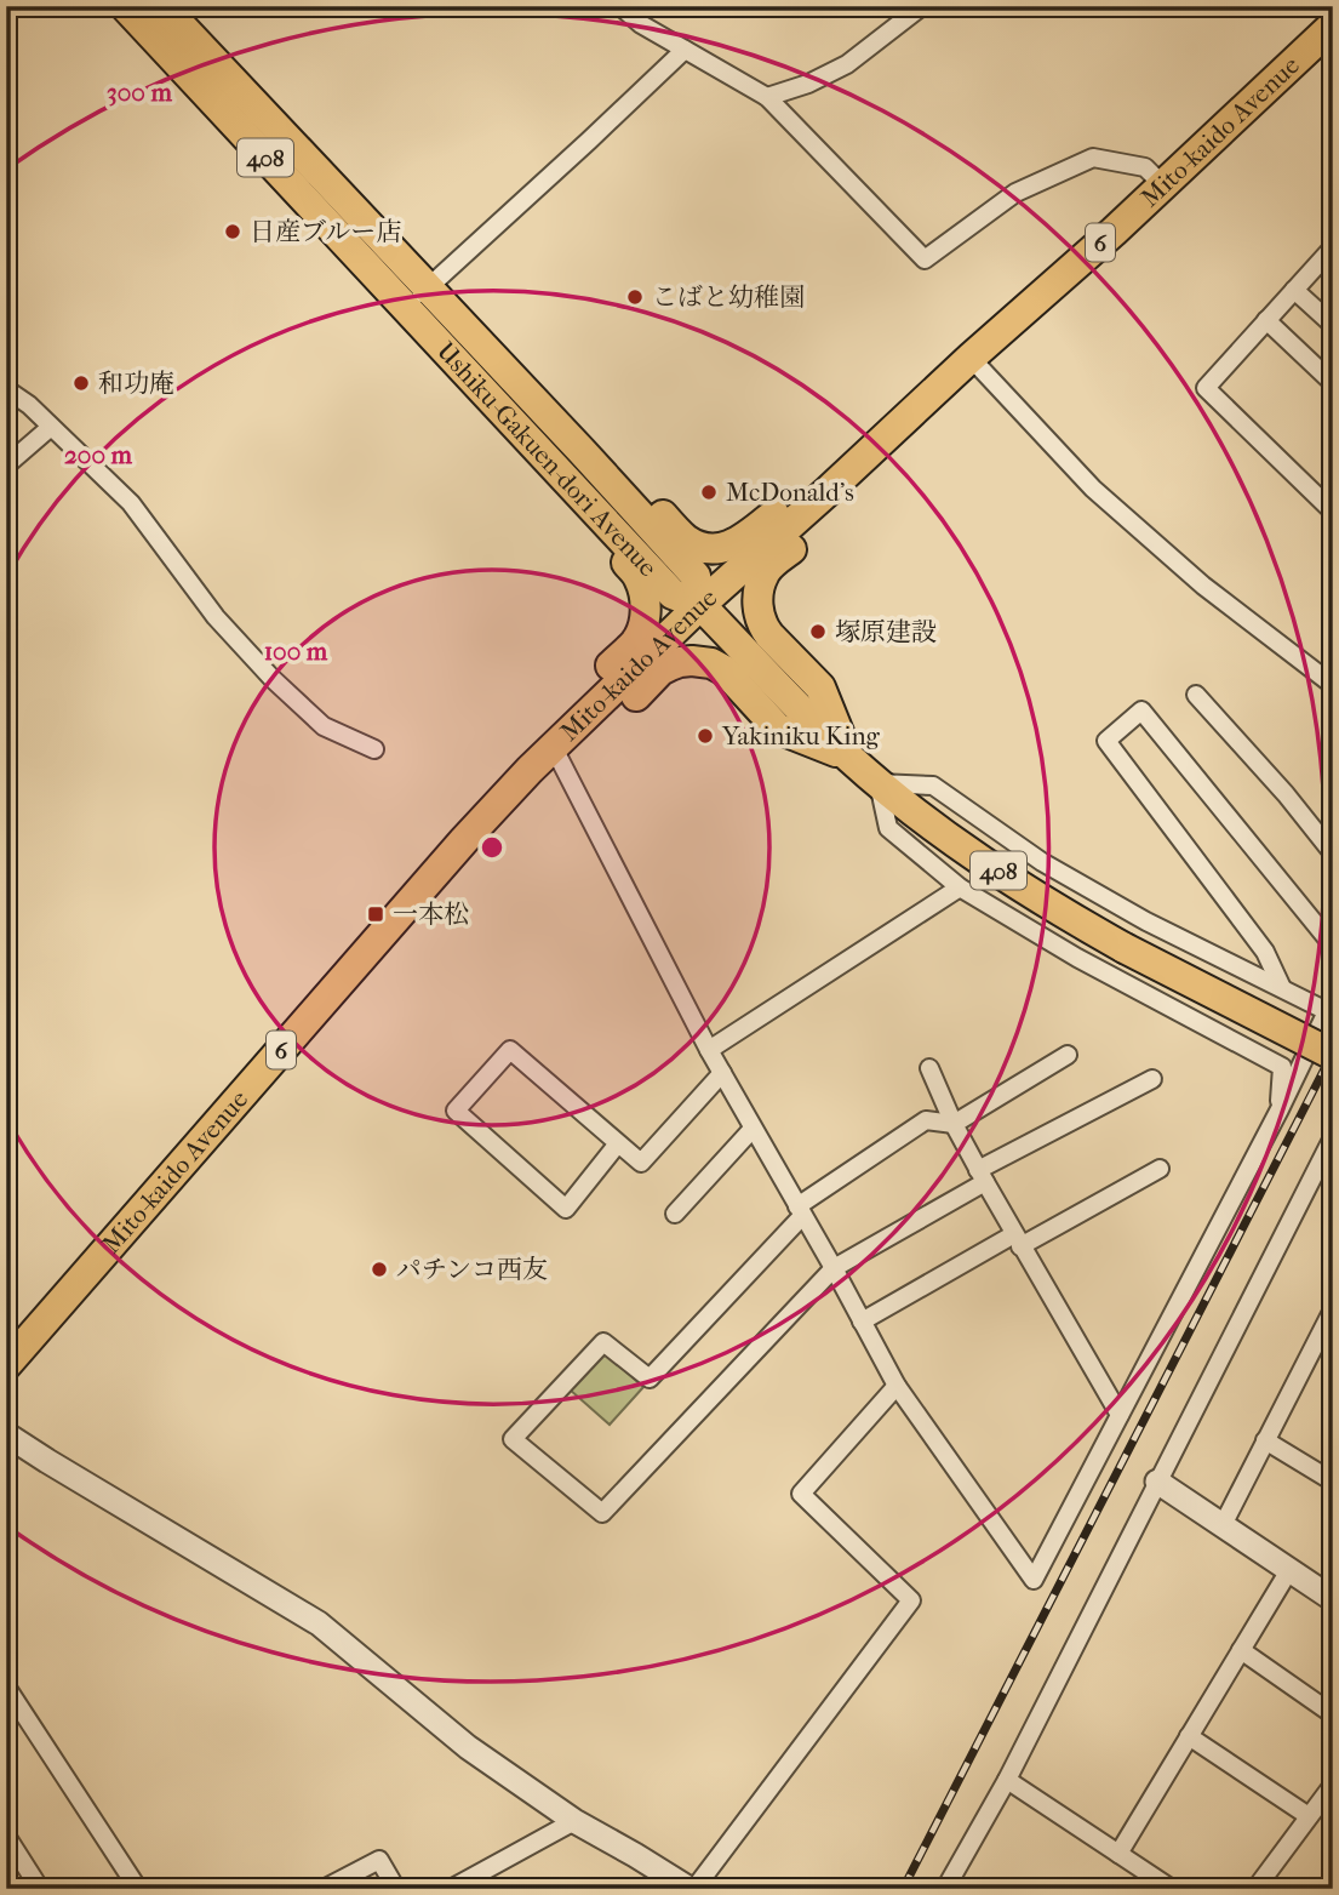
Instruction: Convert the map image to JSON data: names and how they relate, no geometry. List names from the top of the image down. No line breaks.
{"streets":{"highway":["Mito-kaido Avenue","408","6","Ushiku-Gakuen-dori Avenue"]},"crossings":[["Mito-kaido Avenue","408"],["Mito-kaido Avenue","Ushiku-Gakuen-dori Avenue"],["408","Ushiku-Gakuen-dori Avenue"]],"places":{"other":["日産ブルー店","こばと幼稚園","和功庵","McDonald's","塚原建設","Yakiniku King","パチンコ西友"],"transit":["一本松"]},"rings":["300 m","200 m","100 m"]}
